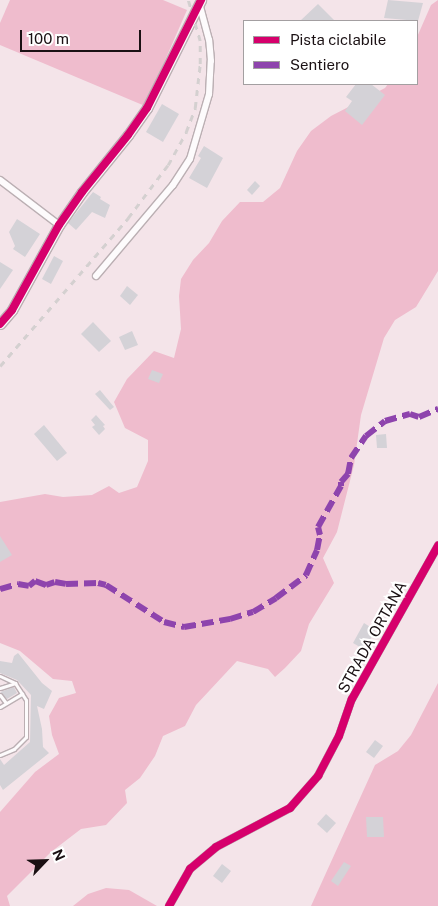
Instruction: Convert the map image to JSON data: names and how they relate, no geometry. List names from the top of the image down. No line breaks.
{"streets":{"street":["STRADA ORTANA"]},"legend":["Pista ciclabile","Sentiero"],"scale_bar":"100 m","north":"top right"}
